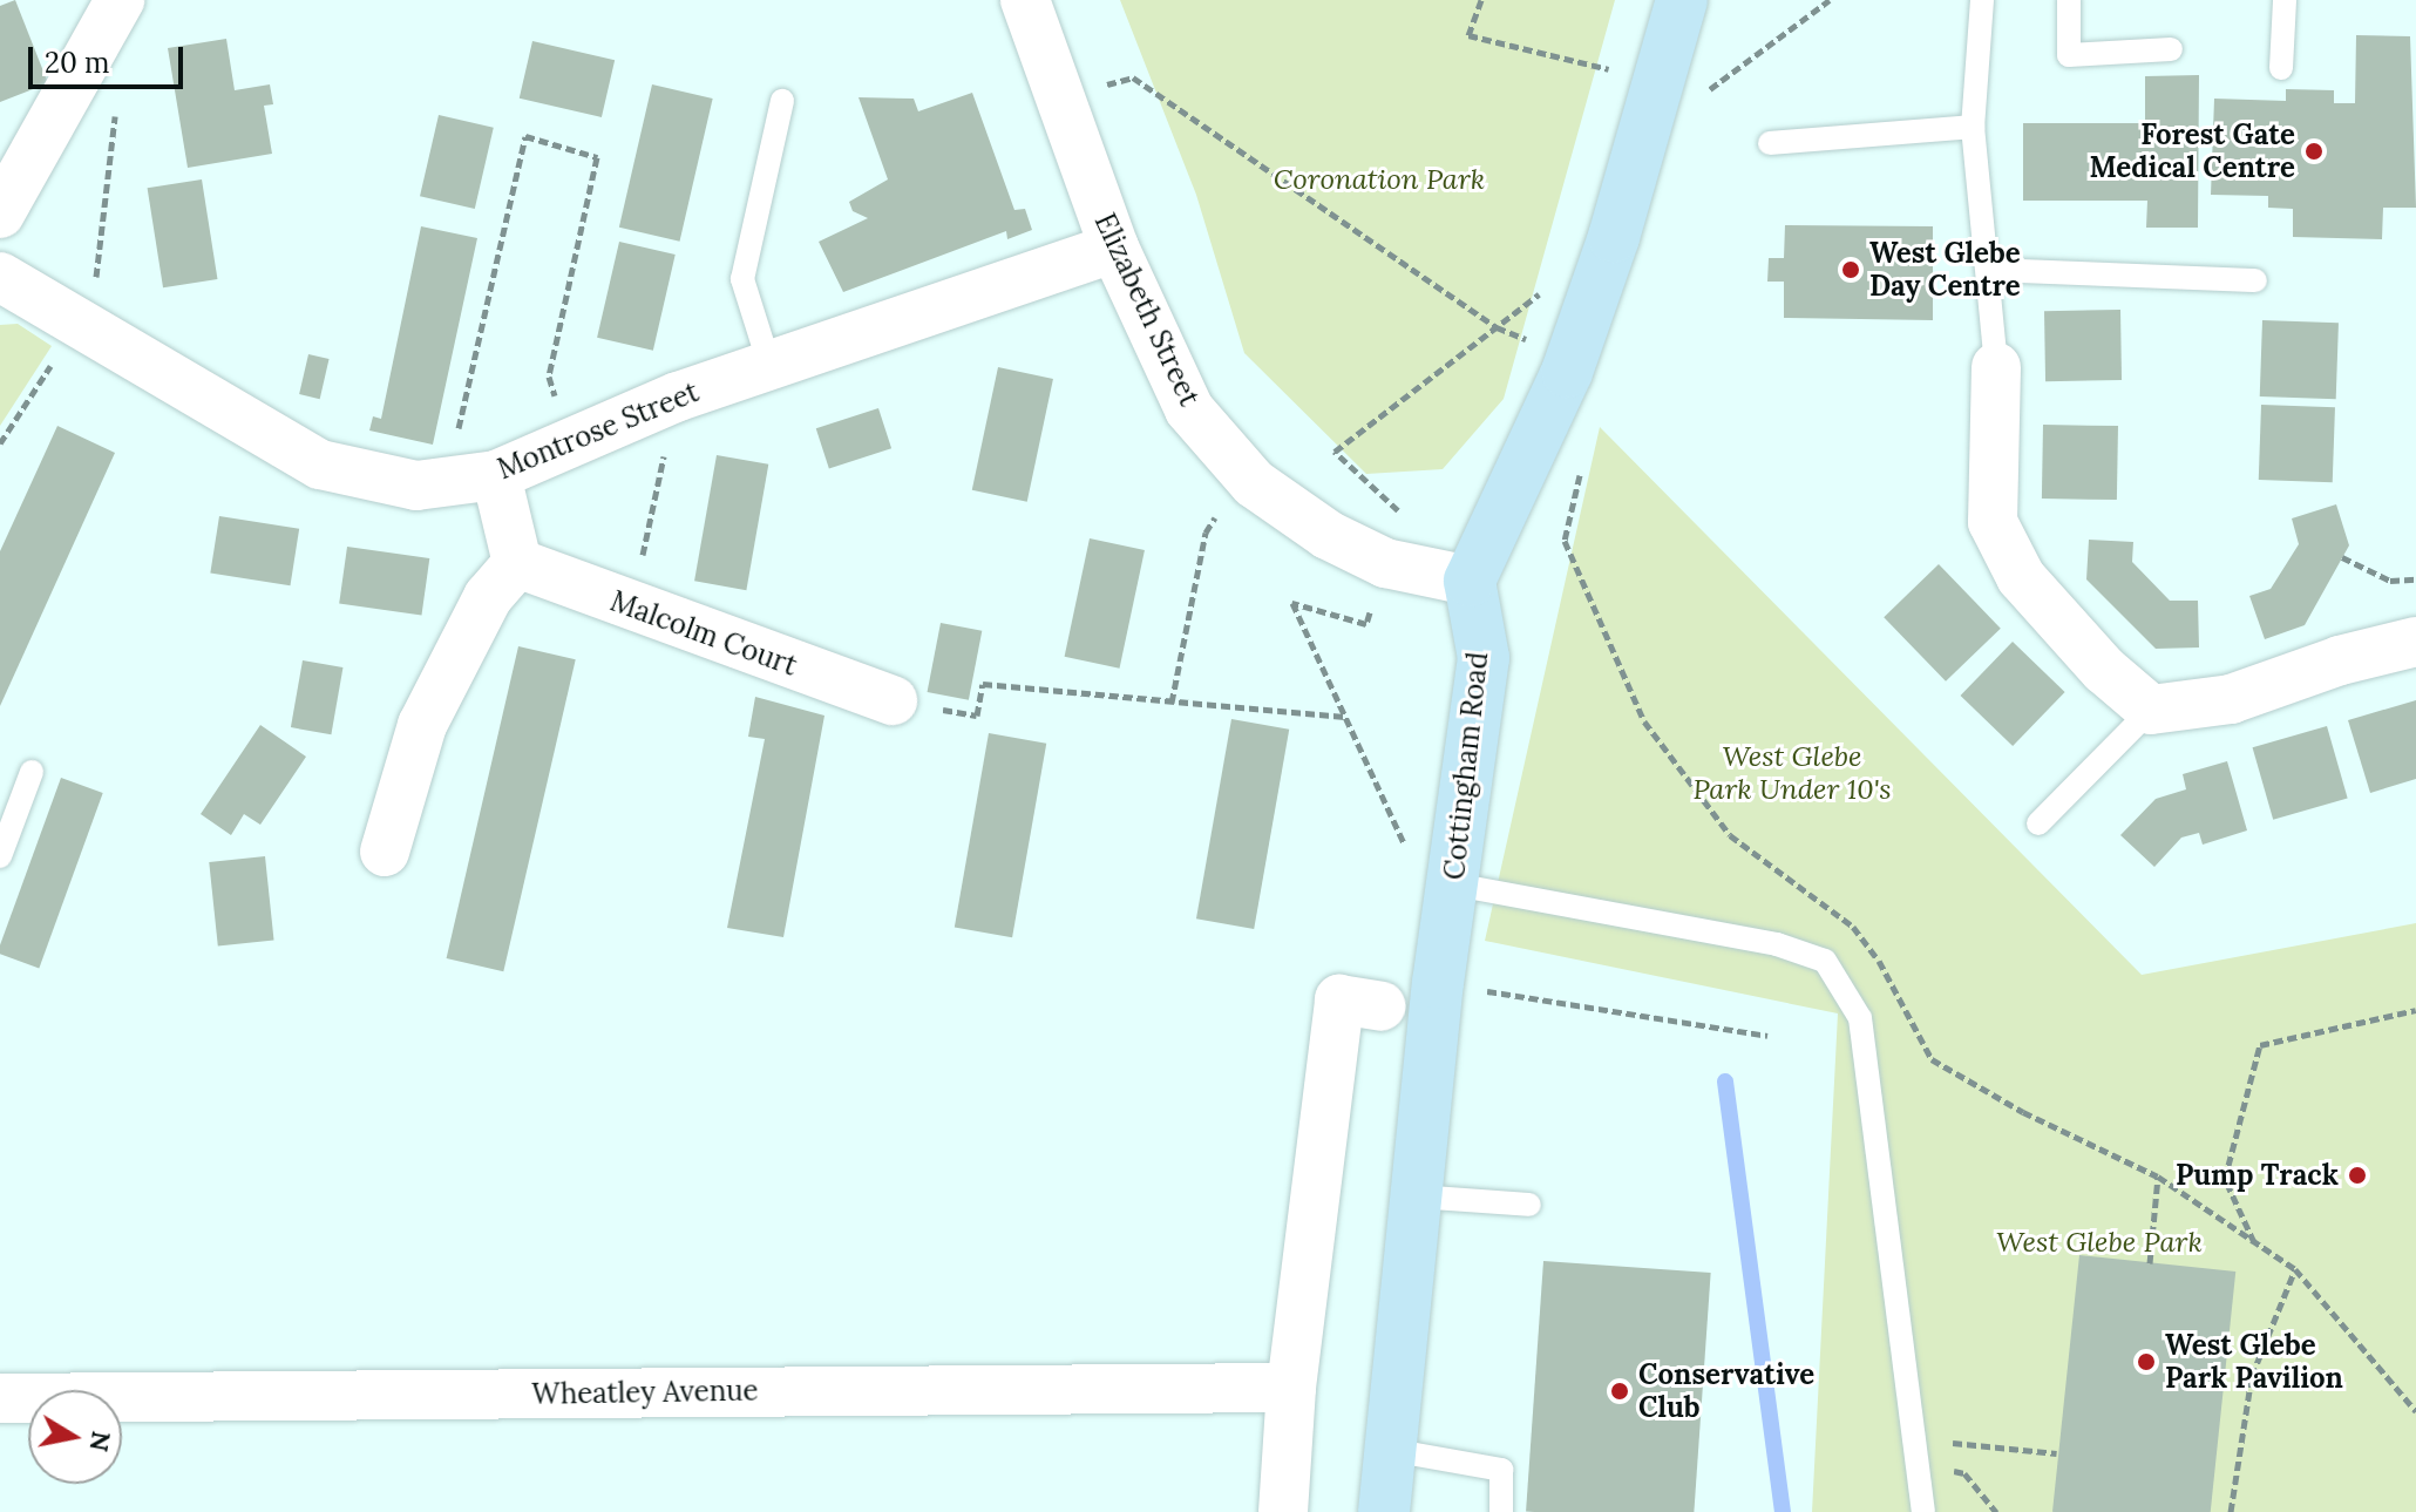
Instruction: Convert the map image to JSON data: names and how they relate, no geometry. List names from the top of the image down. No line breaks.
{"streets":{"street":["Elizabeth Street","Montrose Street","Malcolm Court","Cottingham Road","Wheatley Avenue"]},"crossings":[["Elizabeth Street","Montrose Street"],["Elizabeth Street","Cottingham Road"]],"parks":["Coronation Park","West Glebe Park Under 10's","West Glebe Park"],"places":["Forest Gate Medical Centre","West Glebe Day Centre","Pump Track","West Glebe Park Pavilion","Conservative Club"],"scale_bar":"20 m","north":"right"}
